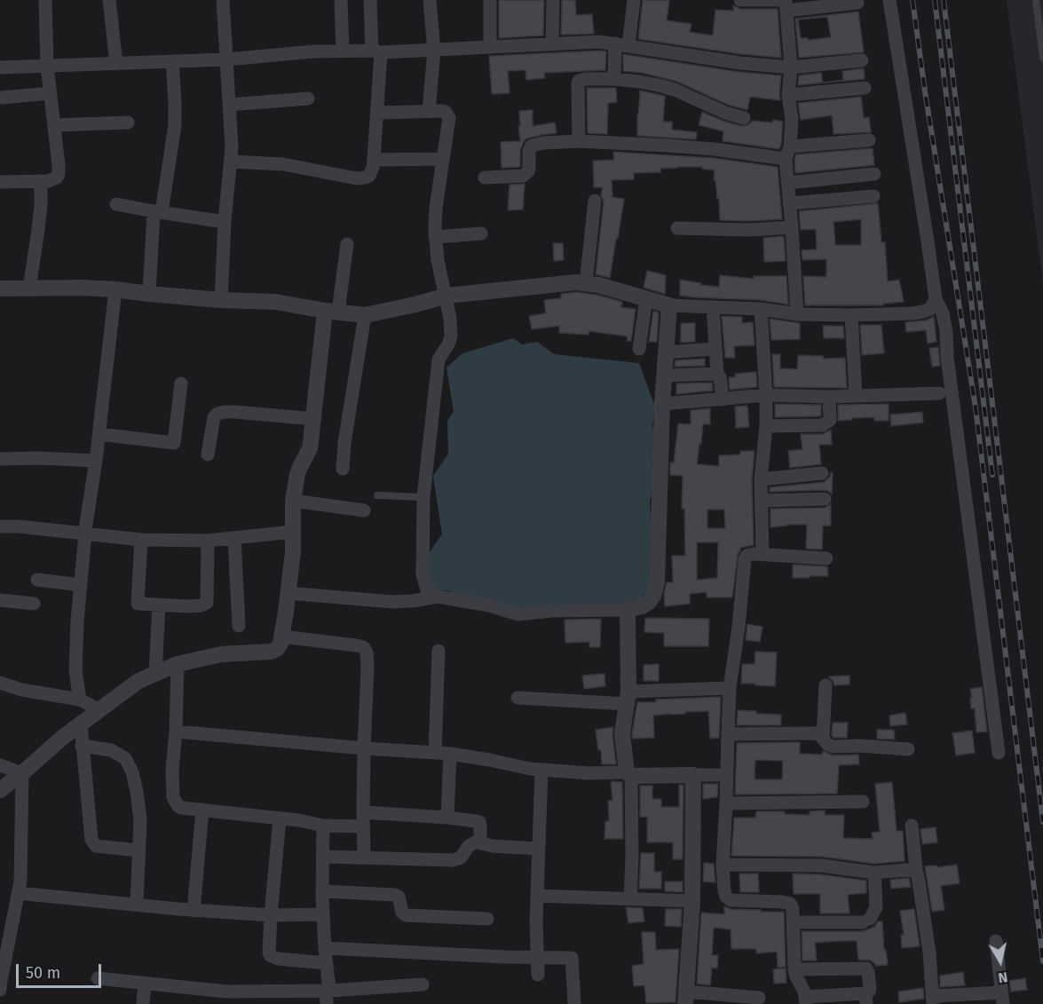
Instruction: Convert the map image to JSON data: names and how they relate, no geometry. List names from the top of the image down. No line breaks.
{"scale_bar":"50 m","north":"bottom"}
